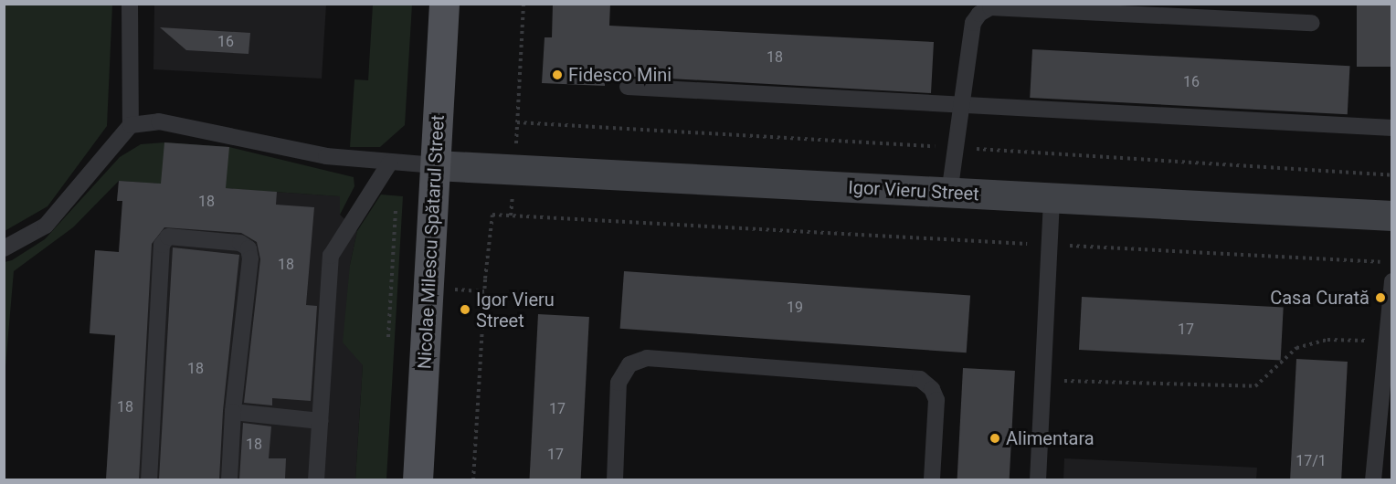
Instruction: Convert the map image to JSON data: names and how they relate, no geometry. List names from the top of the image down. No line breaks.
{"streets":{"main road":["Nicolae Milescu Spătarul Street"],"street":["Igor Vieru Street"]},"crossings":[["Igor Vieru Street","Nicolae Milescu Spătarul Street"]],"places":["Fidesco Mini","Casa Curată","Igor Vieru Street","Alimentara"],"house_numbers":["16","18","16","18","18","19","17","18","18","17","18","17","17/1"]}
